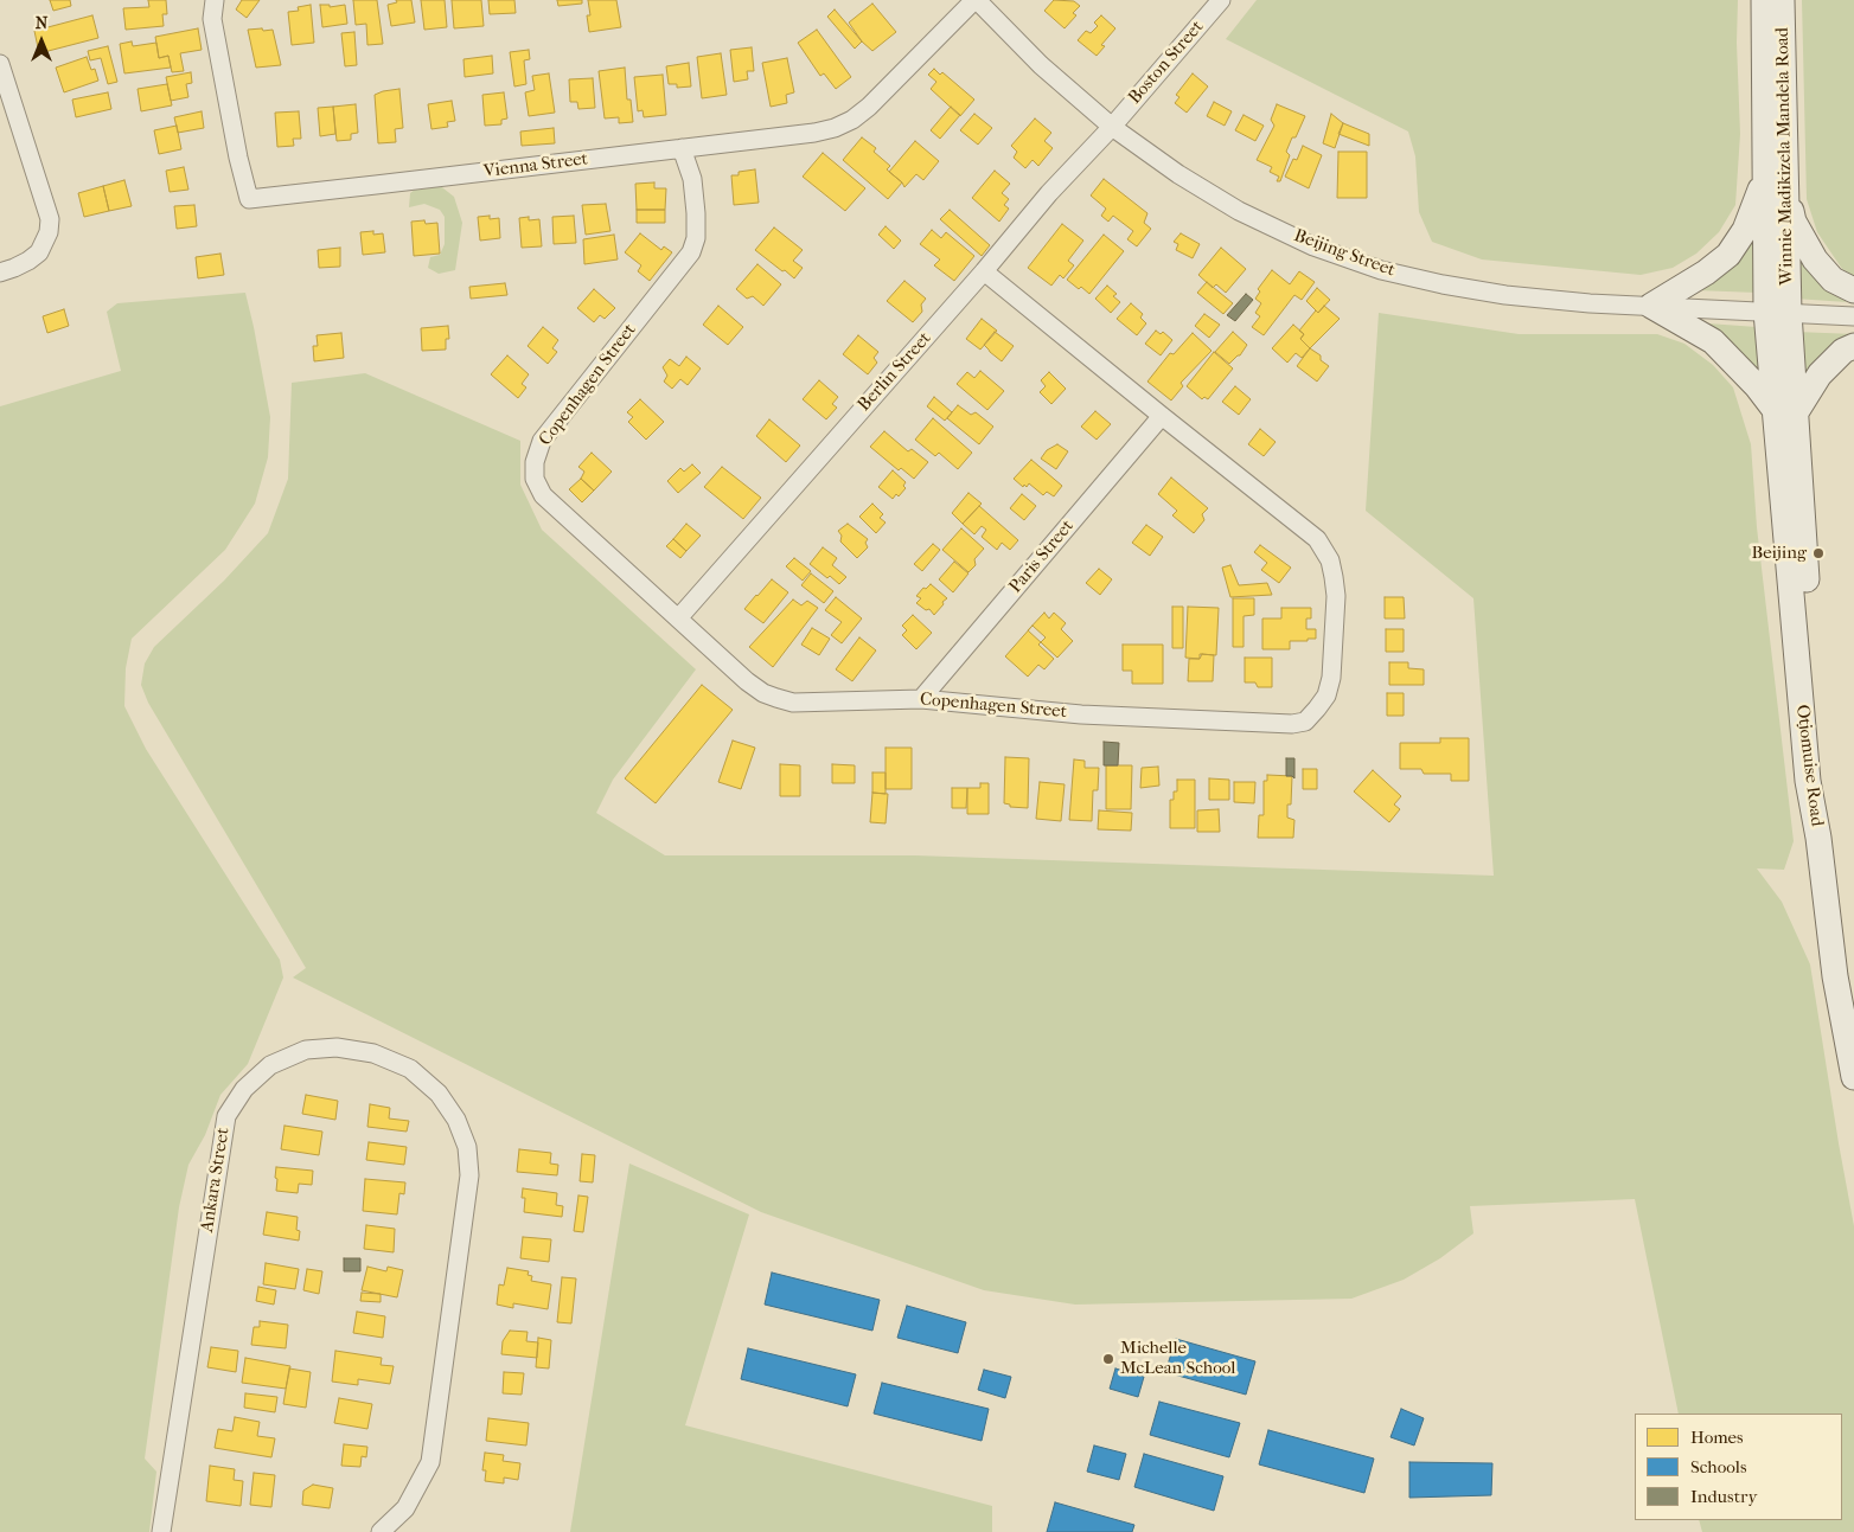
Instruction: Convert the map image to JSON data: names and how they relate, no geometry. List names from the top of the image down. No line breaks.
{"streets":{"main road":["Winnie Madikizela Mandela Road","Otjomuise Road"],"street":["Boston Street","Vienna Street","Beijing Street","Berlin Street","Copenhagen Street","Paris Street","Ankara Street"]},"crossings":[["Boston Street","Beijing Street"],["Boston Street","Berlin Street"],["Winnie Madikizela Mandela Road","Beijing Street"],["Winnie Madikizela Mandela Road","Otjomuise Road"],["Vienna Street","Beijing Street"],["Vienna Street","Copenhagen Street"],["Beijing Street","Berlin Street"],["Beijing Street","Otjomuise Road"],["Berlin Street","Copenhagen Street"],["Copenhagen Street","Paris Street"]],"places":["Beijing","Michelle McLean School"],"legend":["Homes","Schools","Industry"],"north":"top"}
